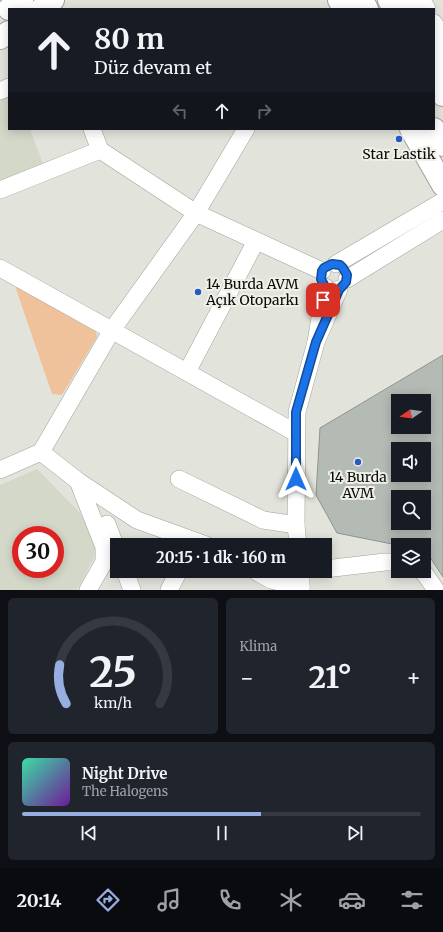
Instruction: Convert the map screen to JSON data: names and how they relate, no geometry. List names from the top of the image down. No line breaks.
{"places":["Star Lastik","14 Burda AVM Açık Otoparkı","14 Burda AVM"],"north":"left","page":{"turn":["80 m","Düz devam et"],"limit":"30","trip":"20:15 · 1 dk · 160 m","tile":"Klima","heat":["−","21°","+"],"song":["Night Drive","The Halogens"],"tabs":"20:14","gauge":["25","km/h"]}}
